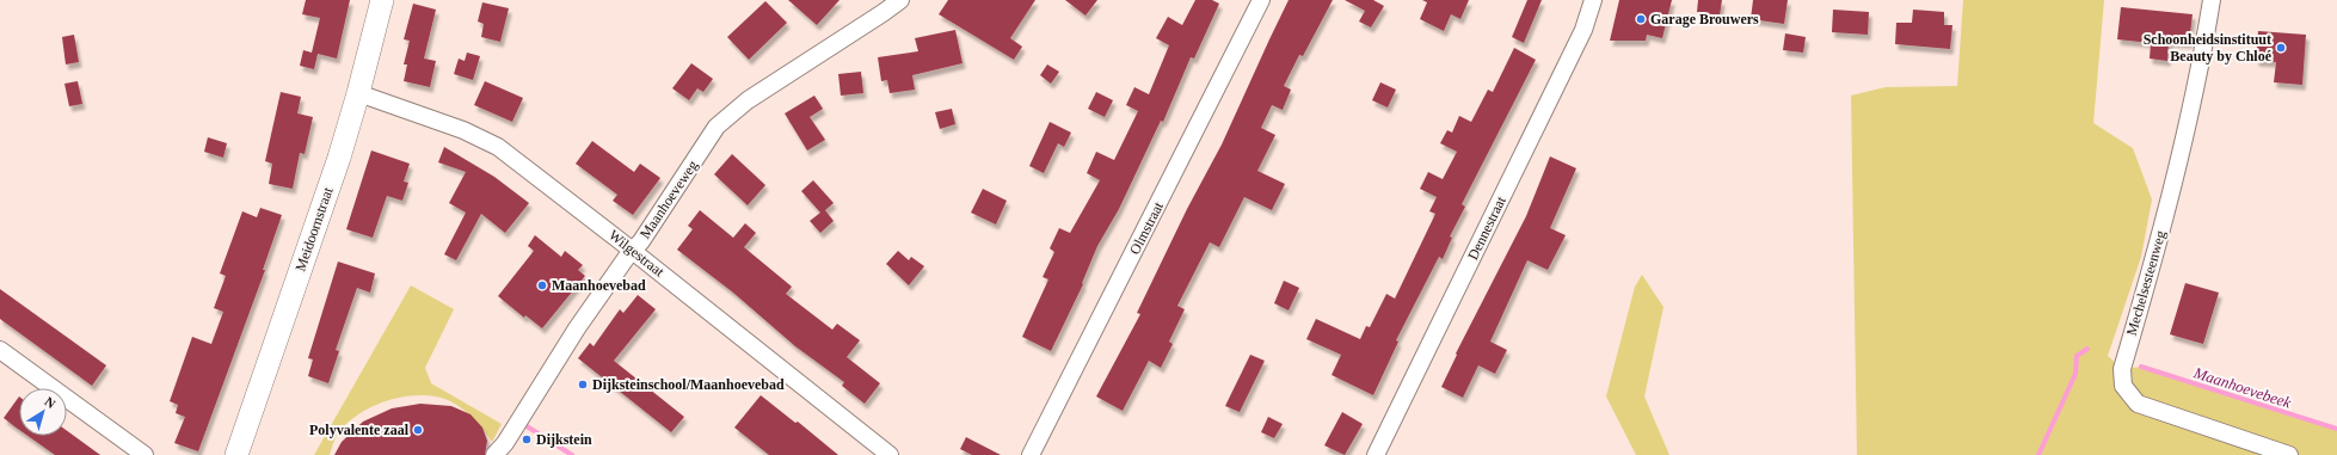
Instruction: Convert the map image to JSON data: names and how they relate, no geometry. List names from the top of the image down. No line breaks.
{"streets":{"street":["Maanhoeveweg","Olmstraat","Dennestraat","Meidoornstraat","Wilgestraat","Mechelsesteenweg"]},"crossings":[["Maanhoeveweg","Wilgestraat"],["Meidoornstraat","Wilgestraat"]],"water":["Maanhoevebeek"],"places":["Garage Brouwers","Schoonheidsinstituut Beauty by Chloé","Maanhoevebad","Dijksteinschool/Maanhoevebad","Polyvalente zaal","Dijkstein"],"north":"top right"}
